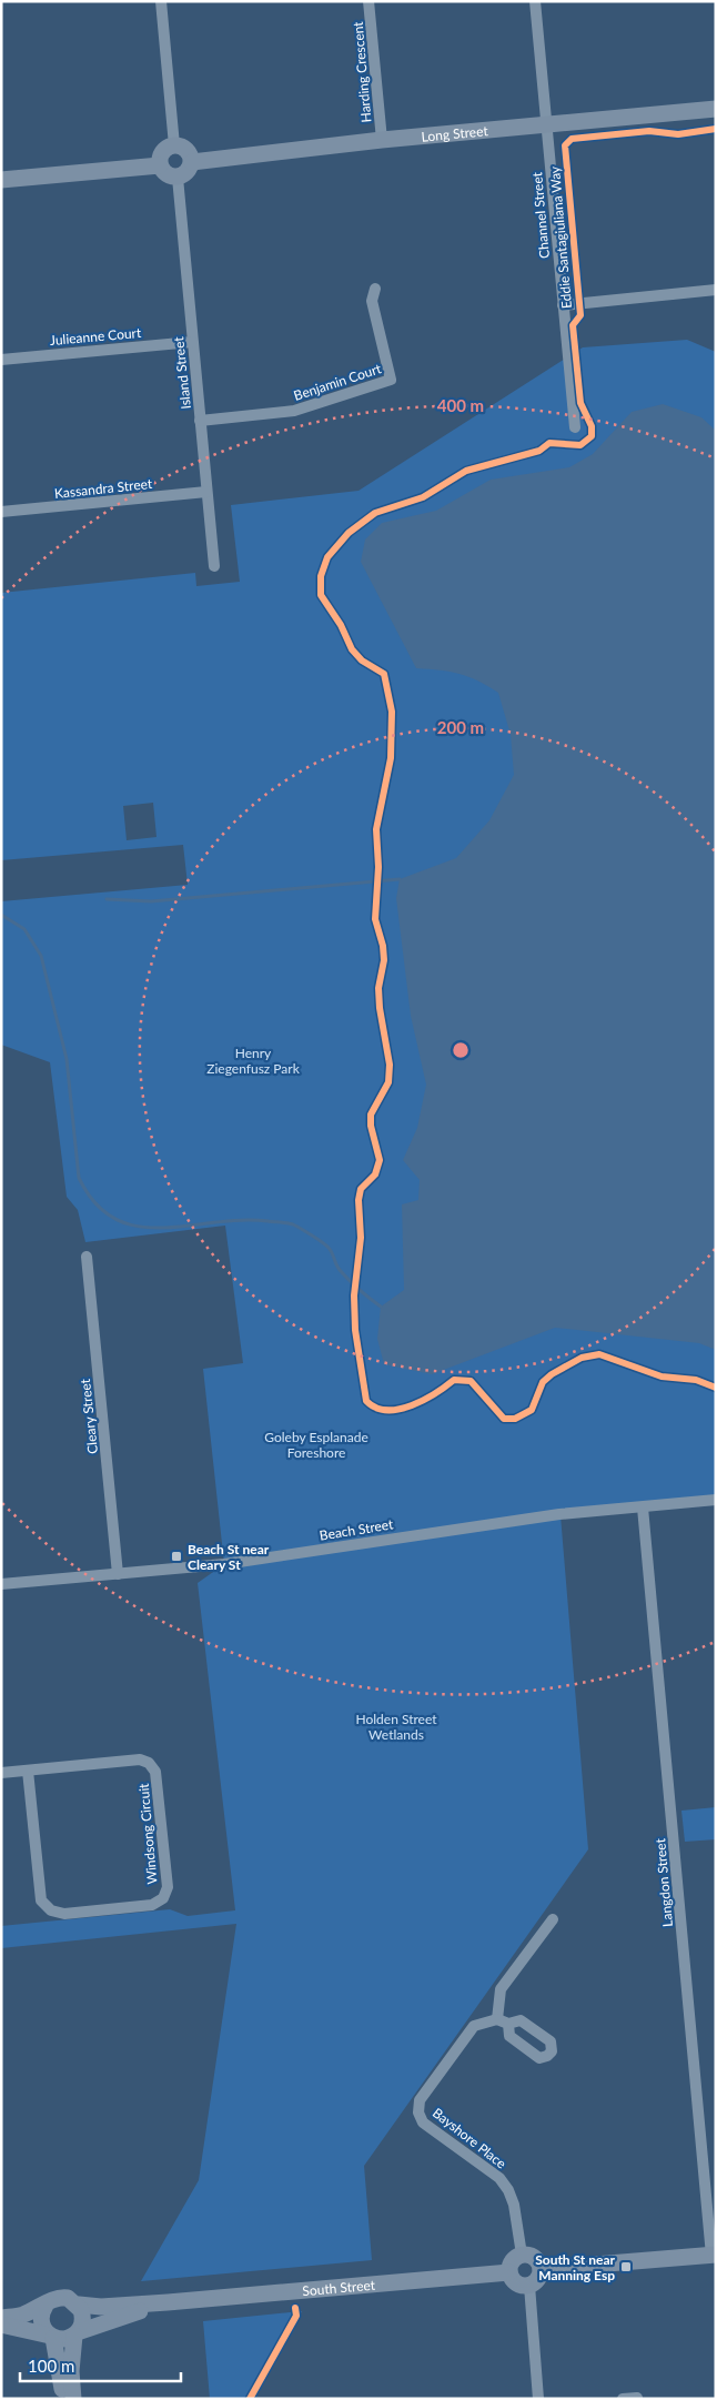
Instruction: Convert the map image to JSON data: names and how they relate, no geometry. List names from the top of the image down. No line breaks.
{"streets":{"street":["Harding Crescent","Long Street","Channel Street","Julieanne Court","Island Street","Benjamin Court","Kassandra Street","Cleary Street","Beach Street","Windsong Circuit","Langdon Street","Bayshore Place","South Street"],"cycle path":["Eddie Santagiuliana Way"]},"crossings":[["Harding Crescent","Long Street"],["Long Street","Channel Street"],["Long Street","Island Street"],["Julieanne Court","Island Street"],["Island Street","Benjamin Court"],["Island Street","Kassandra Street"],["Cleary Street","Beach Street"],["Beach Street","Langdon Street"],["Bayshore Place","South Street"]],"parks":["Henry Ziegenfusz Park","Goleby Esplanade Foreshore","Holden Street Wetlands"],"places":{"transit":["Beach St near Cleary St","South St near Manning Esp"]},"scale_bar":"100 m","rings":["400 m","200 m"]}
